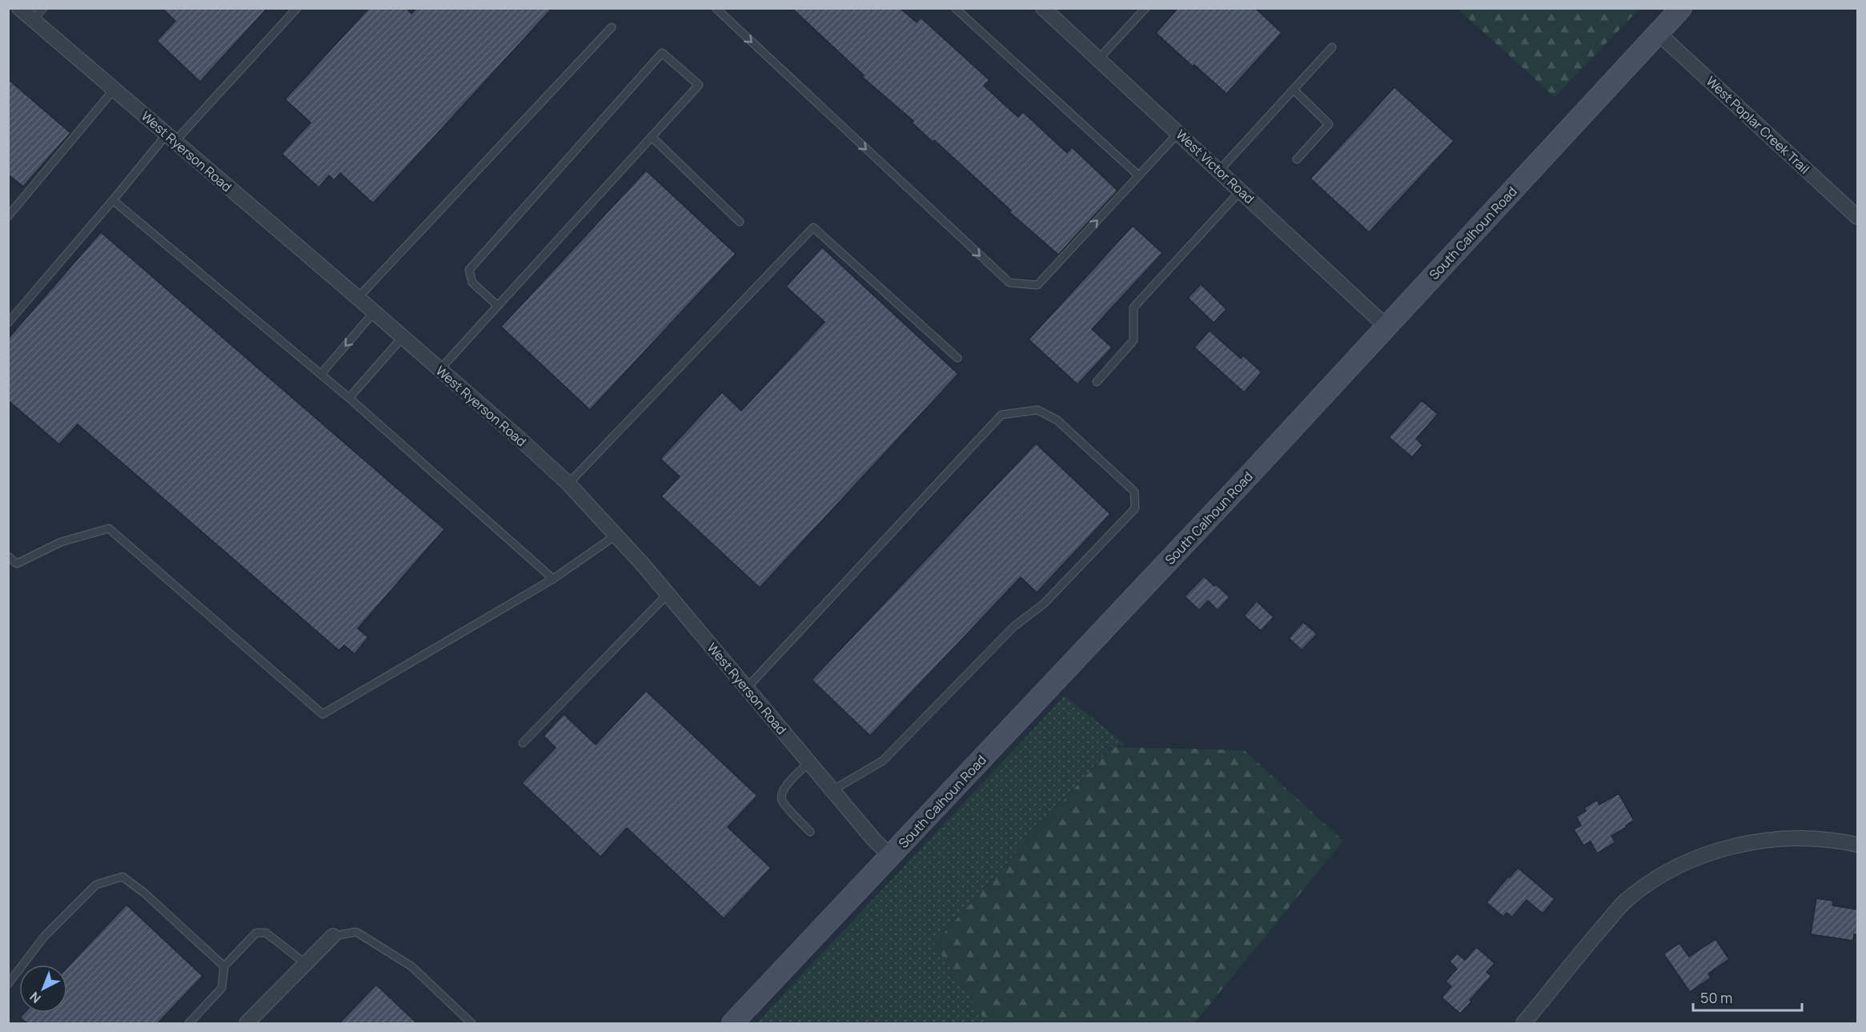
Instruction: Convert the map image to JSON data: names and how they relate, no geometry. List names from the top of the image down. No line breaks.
{"streets":{"street":["West Poplar Creek Trail","West Ryerson Road","West Victor Road","South Calhoun Road"]},"crossings":[["West Poplar Creek Trail","South Calhoun Road"],["West Ryerson Road","South Calhoun Road"],["West Victor Road","South Calhoun Road"]],"scale_bar":"50 m","north":"bottom left"}
